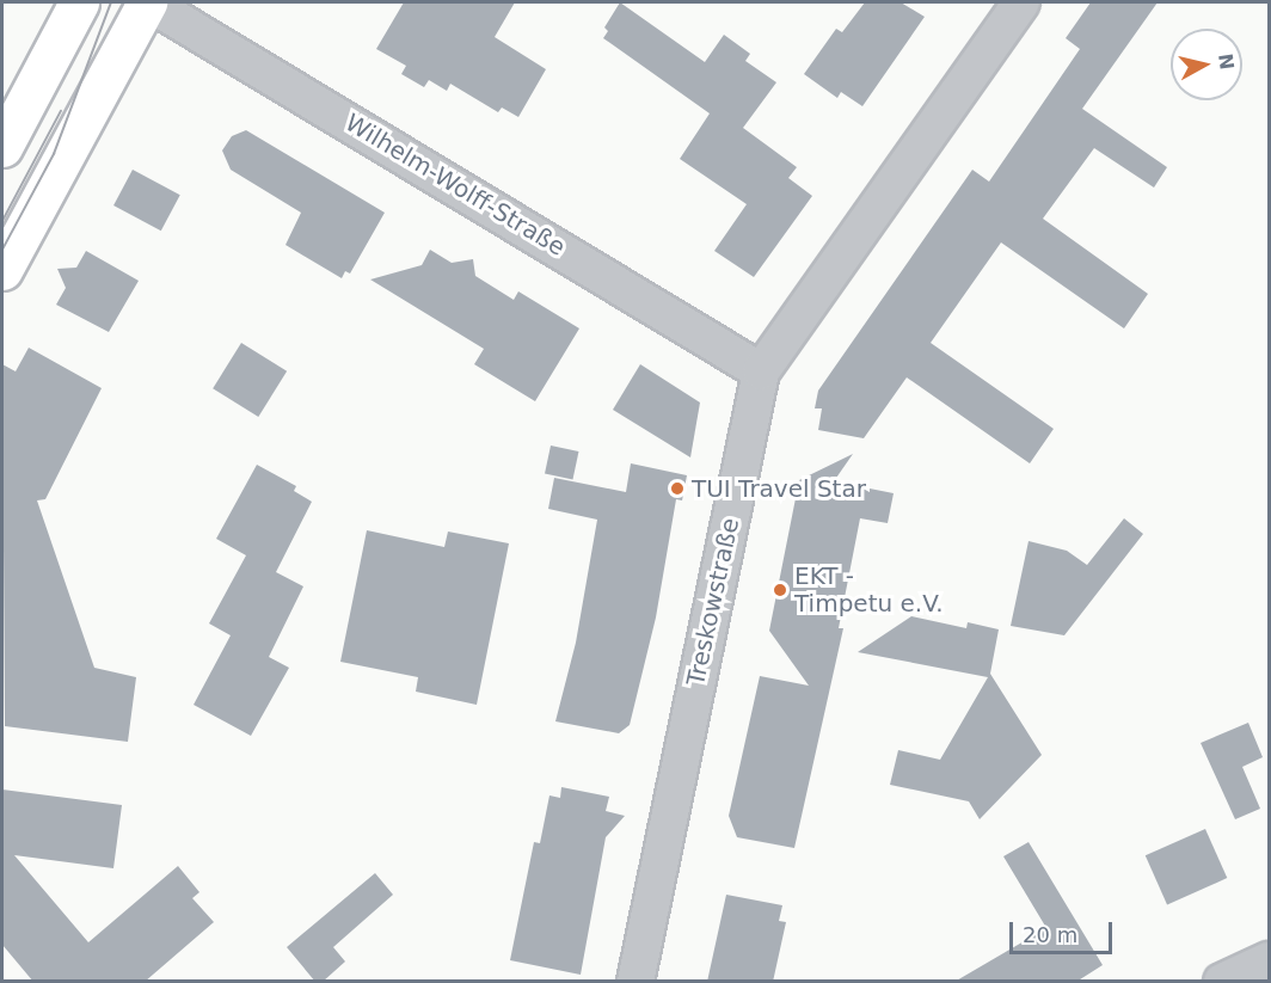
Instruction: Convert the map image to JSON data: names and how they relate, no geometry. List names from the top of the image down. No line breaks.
{"streets":{"street":["Wilhelm-Wolff-Straße","Treskowstraße"]},"crossings":[["Wilhelm-Wolff-Straße","Treskowstraße"]],"places":["TUI Travel Star","EKT - Timpetu e.V."],"scale_bar":"20 m","north":"right"}
